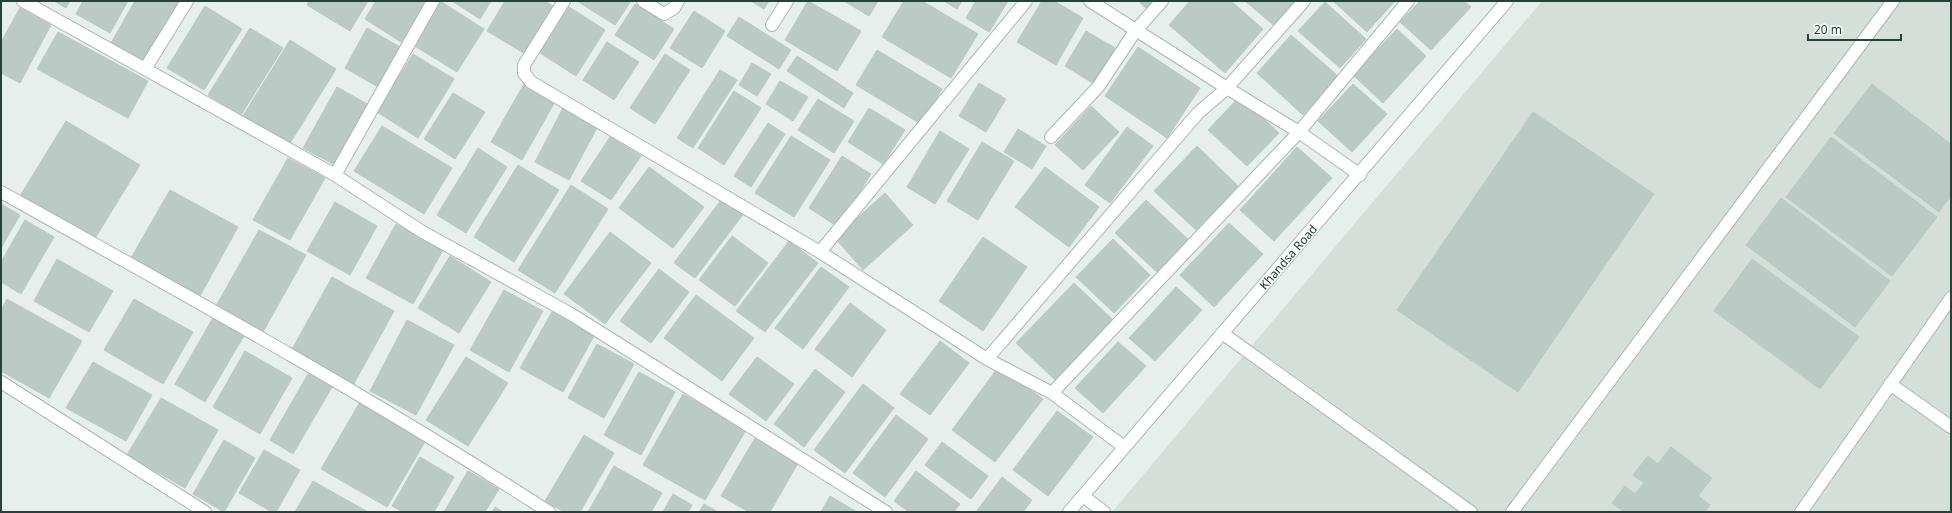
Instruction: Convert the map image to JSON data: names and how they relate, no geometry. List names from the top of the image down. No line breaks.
{"streets":{"street":["Khandsa Road"]},"scale_bar":"20 m"}
